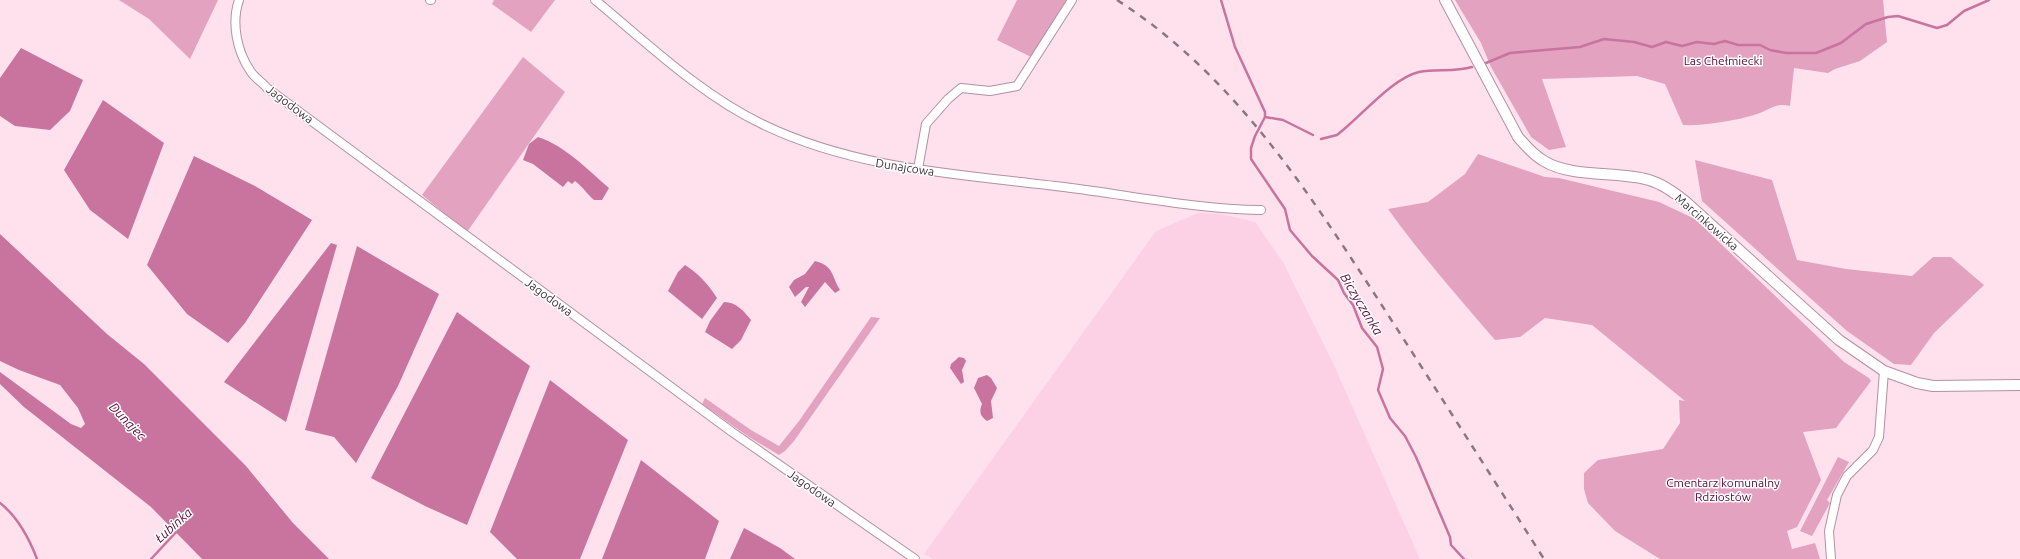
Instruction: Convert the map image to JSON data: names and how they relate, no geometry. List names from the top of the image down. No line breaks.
{"streets":{"street":["Jagodowa","Dunajcowa","Marcinkowicka"]},"water":["Biczyczanka","Dunajec","Łubinka"],"parks":["Las Chełmiecki","Cmentarz komunalny Rdziostów"]}
